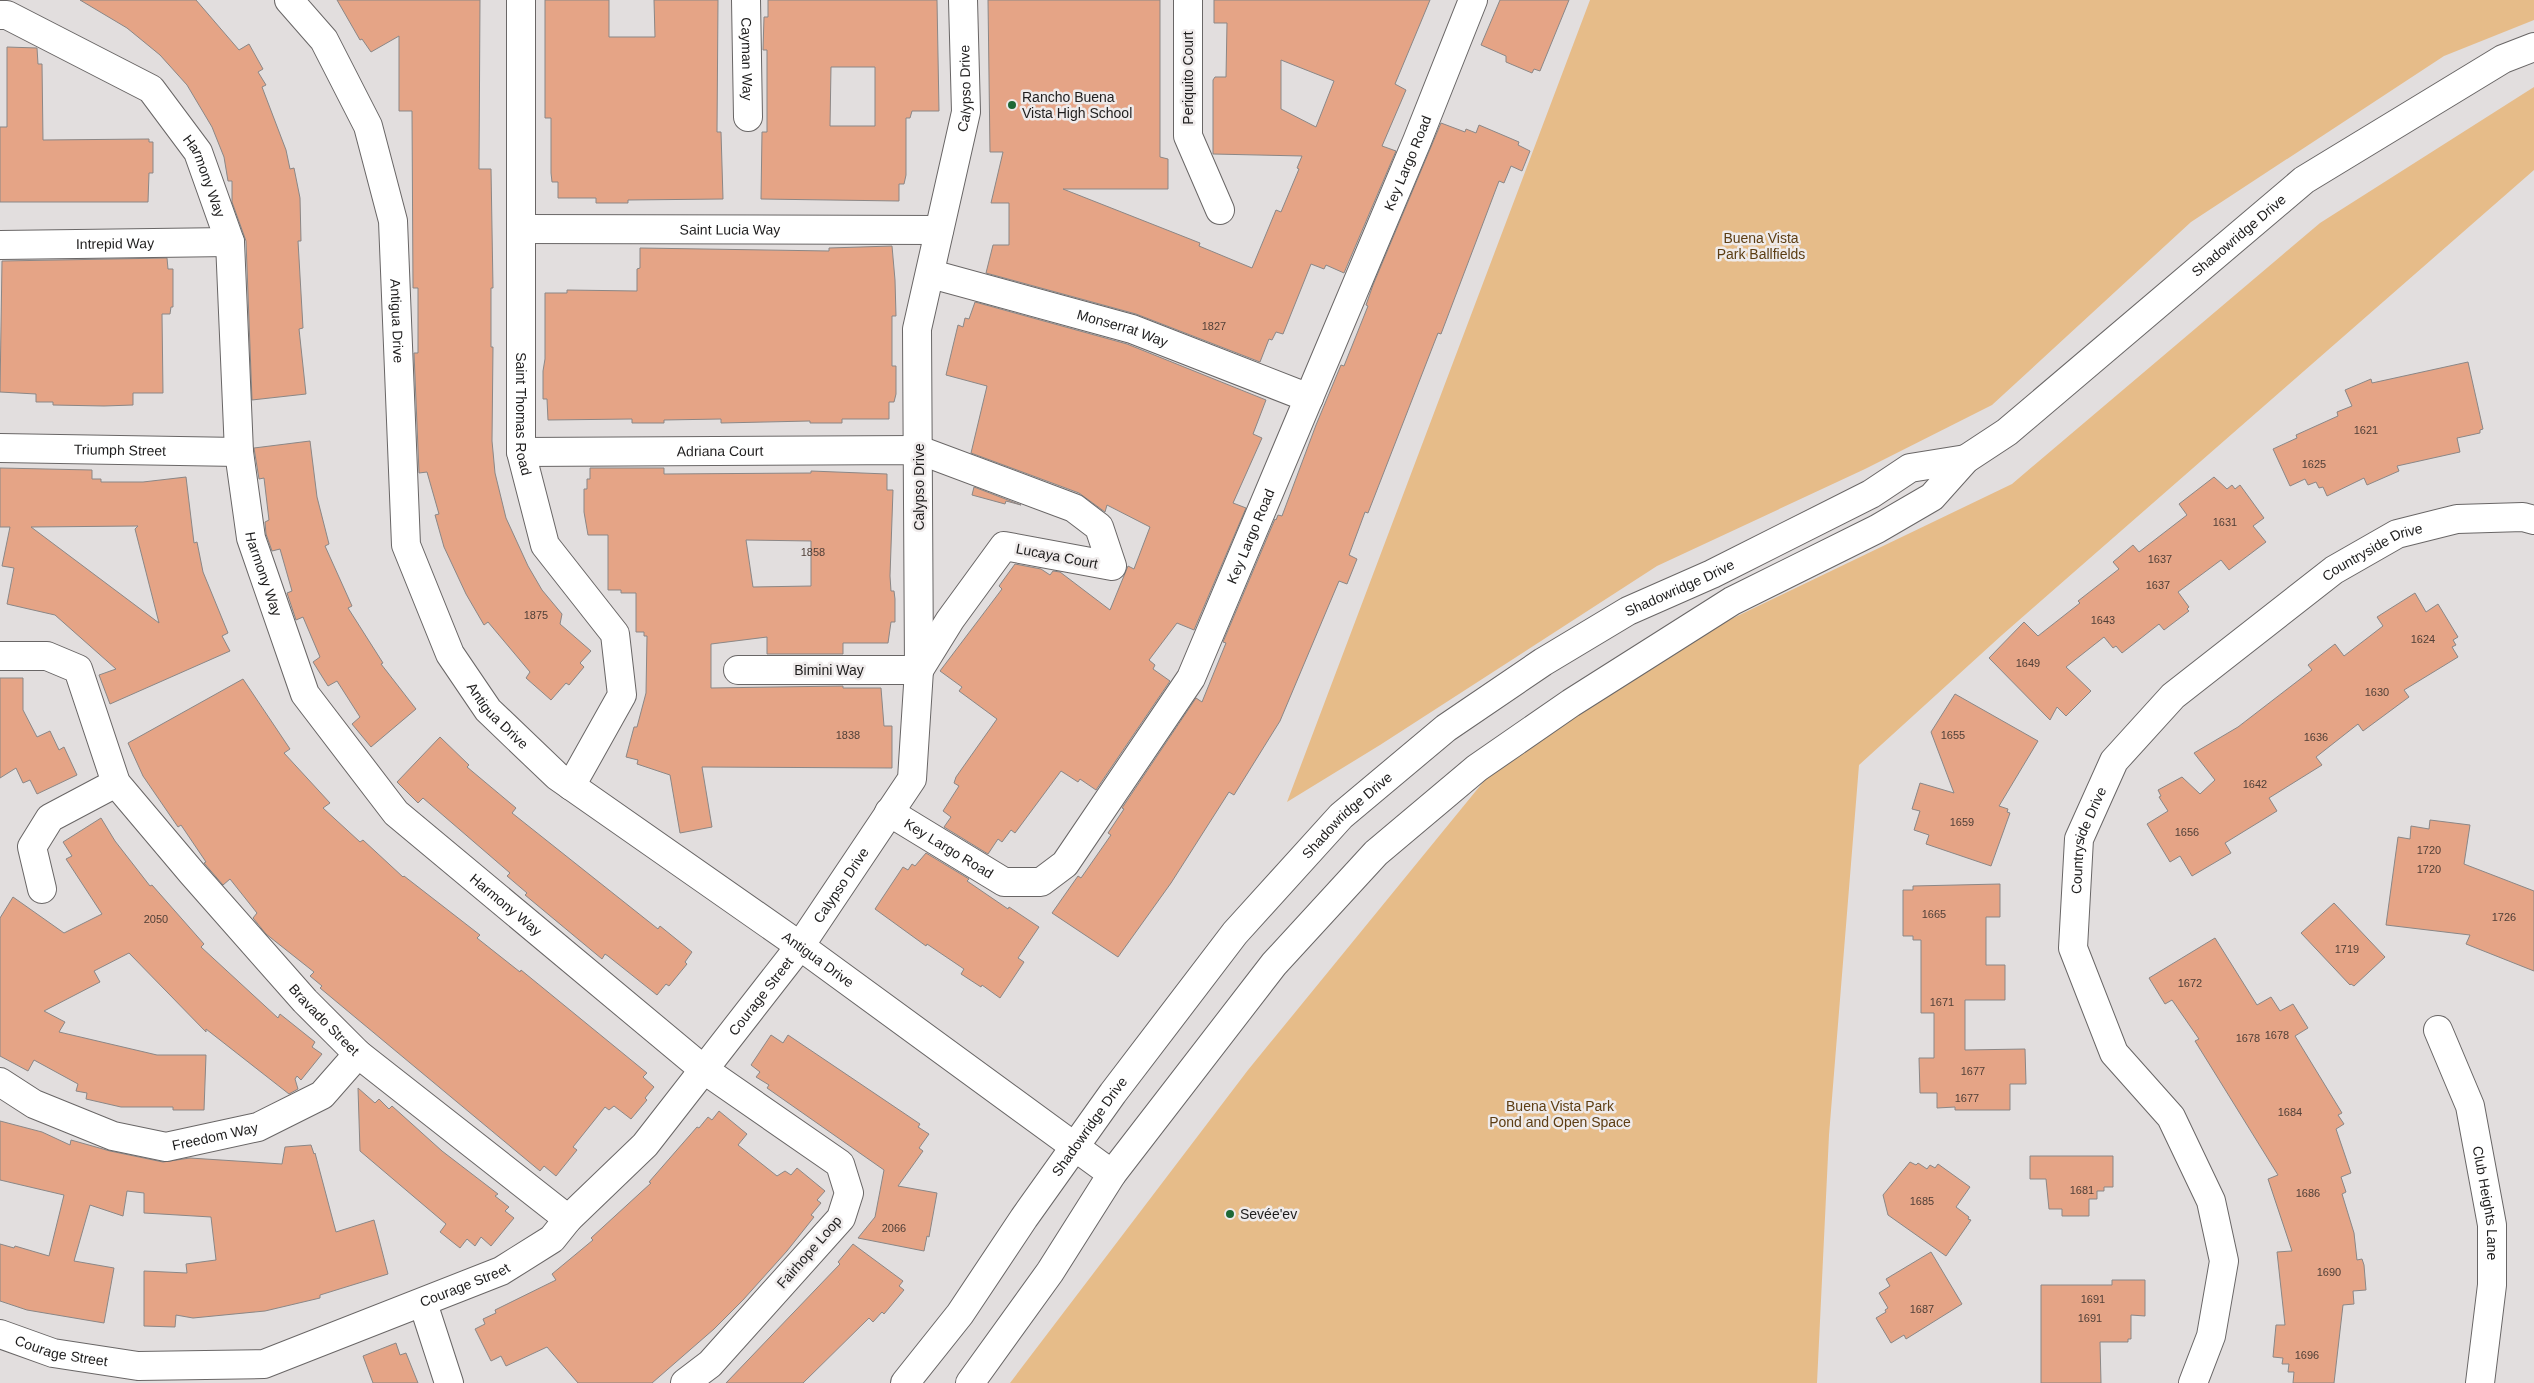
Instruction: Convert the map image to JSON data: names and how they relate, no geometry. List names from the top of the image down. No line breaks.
{"streets":{"street":["Cayman Way","Periquito Court","Calypso Drive","Key Largo Road","Harmony Way","Saint Lucia Way","Shadowridge Drive","Intrepid Way","Antigua Drive","Monserrat Way","Saint Thomas Road","Triumph Street","Adriana Court","Countryside Drive","Lucaya Court","Bimini Way","Courage Street","Bravado Street","Freedom Way","Club Heights Lane","Fairhope Loop"]},"crossings":[["Calypso Drive","Key Largo Road"],["Calypso Drive","Saint Lucia Way"],["Calypso Drive","Antigua Drive"],["Calypso Drive","Monserrat Way"],["Calypso Drive","Adriana Court"],["Calypso Drive","Lucaya Court"],["Calypso Drive","Bimini Way"],["Calypso Drive","Courage Street"],["Key Largo Road","Monserrat Way"],["Harmony Way","Intrepid Way"],["Harmony Way","Triumph Street"],["Harmony Way","Courage Street"],["Harmony Way","Fairhope Loop"],["Saint Lucia Way","Saint Thomas Road"],["Shadowridge Drive","Antigua Drive"],["Antigua Drive","Saint Thomas Road"],["Antigua Drive","Courage Street"],["Saint Thomas Road","Adriana Court"],["Adriana Court","Lucaya Court"],["Lucaya Court","Bimini Way"],["Courage Street","Bravado Street"],["Courage Street","Fairhope Loop"],["Bravado Street","Freedom Way"]],"parks":["Buena Vista Park Ballfields","Buena Vista Park Pond and Open Space"],"places":["Rancho Buena Vista High School","Sevée'ev"],"house_numbers":["1827","1621","1625","1631","1858","1637","1637","1875","1643","1624","1649","1630","1838","1655","1636","1642","1659","1656","1720","1720","1665","1726","2050","1719","1672","1671","1678","1678","1677","1677","1684","1681","1686","1685","2066","1690","1691","1687","1691","1696"]}
